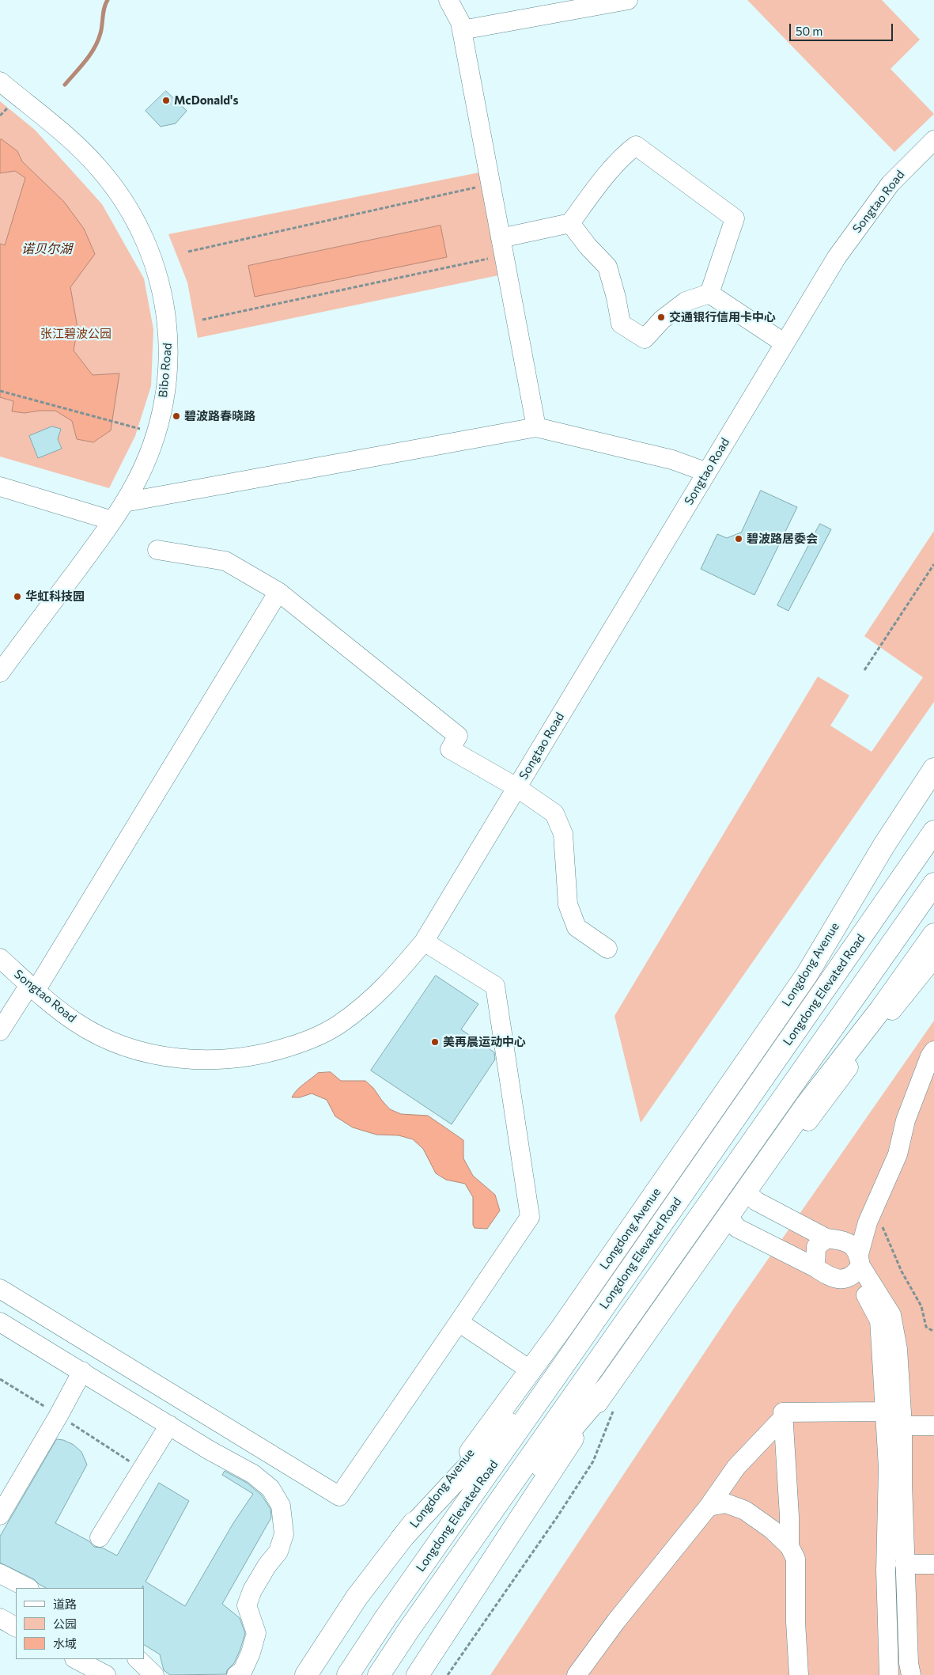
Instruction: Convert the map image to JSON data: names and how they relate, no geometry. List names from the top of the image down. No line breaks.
{"streets":{"main road":["Longdong Avenue","Longdong Elevated Road"],"street":["Songtao Road","Bibo Road"]},"water":["诺贝尔湖"],"parks":["张江碧波公园"],"places":["McDonald's","交通银行信用卡中心","碧波路春晓路","碧波路居委会","华虹科技园","美再晨运动中心"],"legend":["道路","公园","水域"],"scale_bar":"50 m"}
